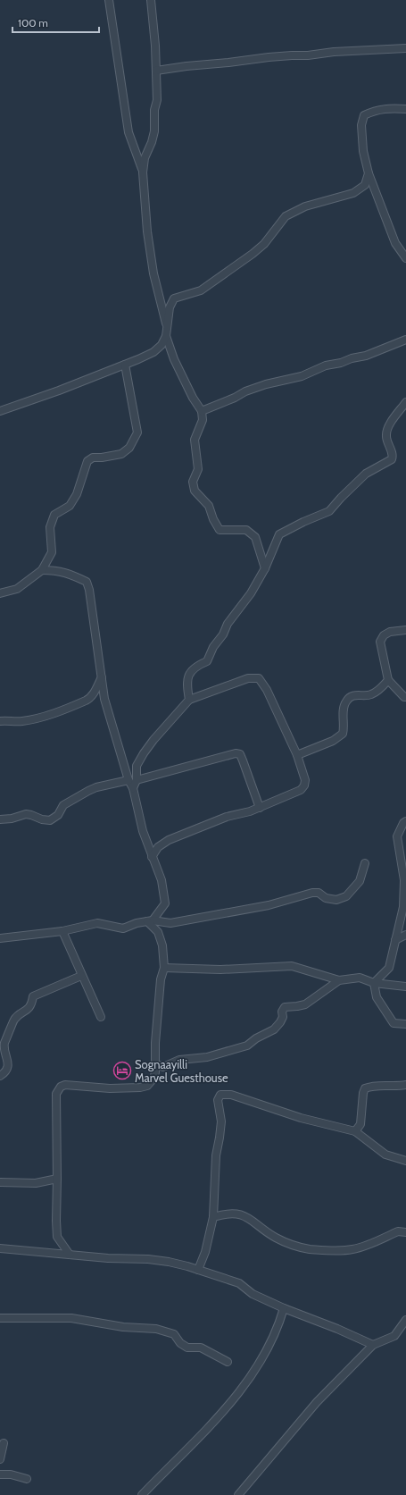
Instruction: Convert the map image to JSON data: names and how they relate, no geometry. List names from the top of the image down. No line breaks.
{"places":{"hotel":["Sognaayilli Marvel Guesthouse"]},"scale_bar":"100 m"}
